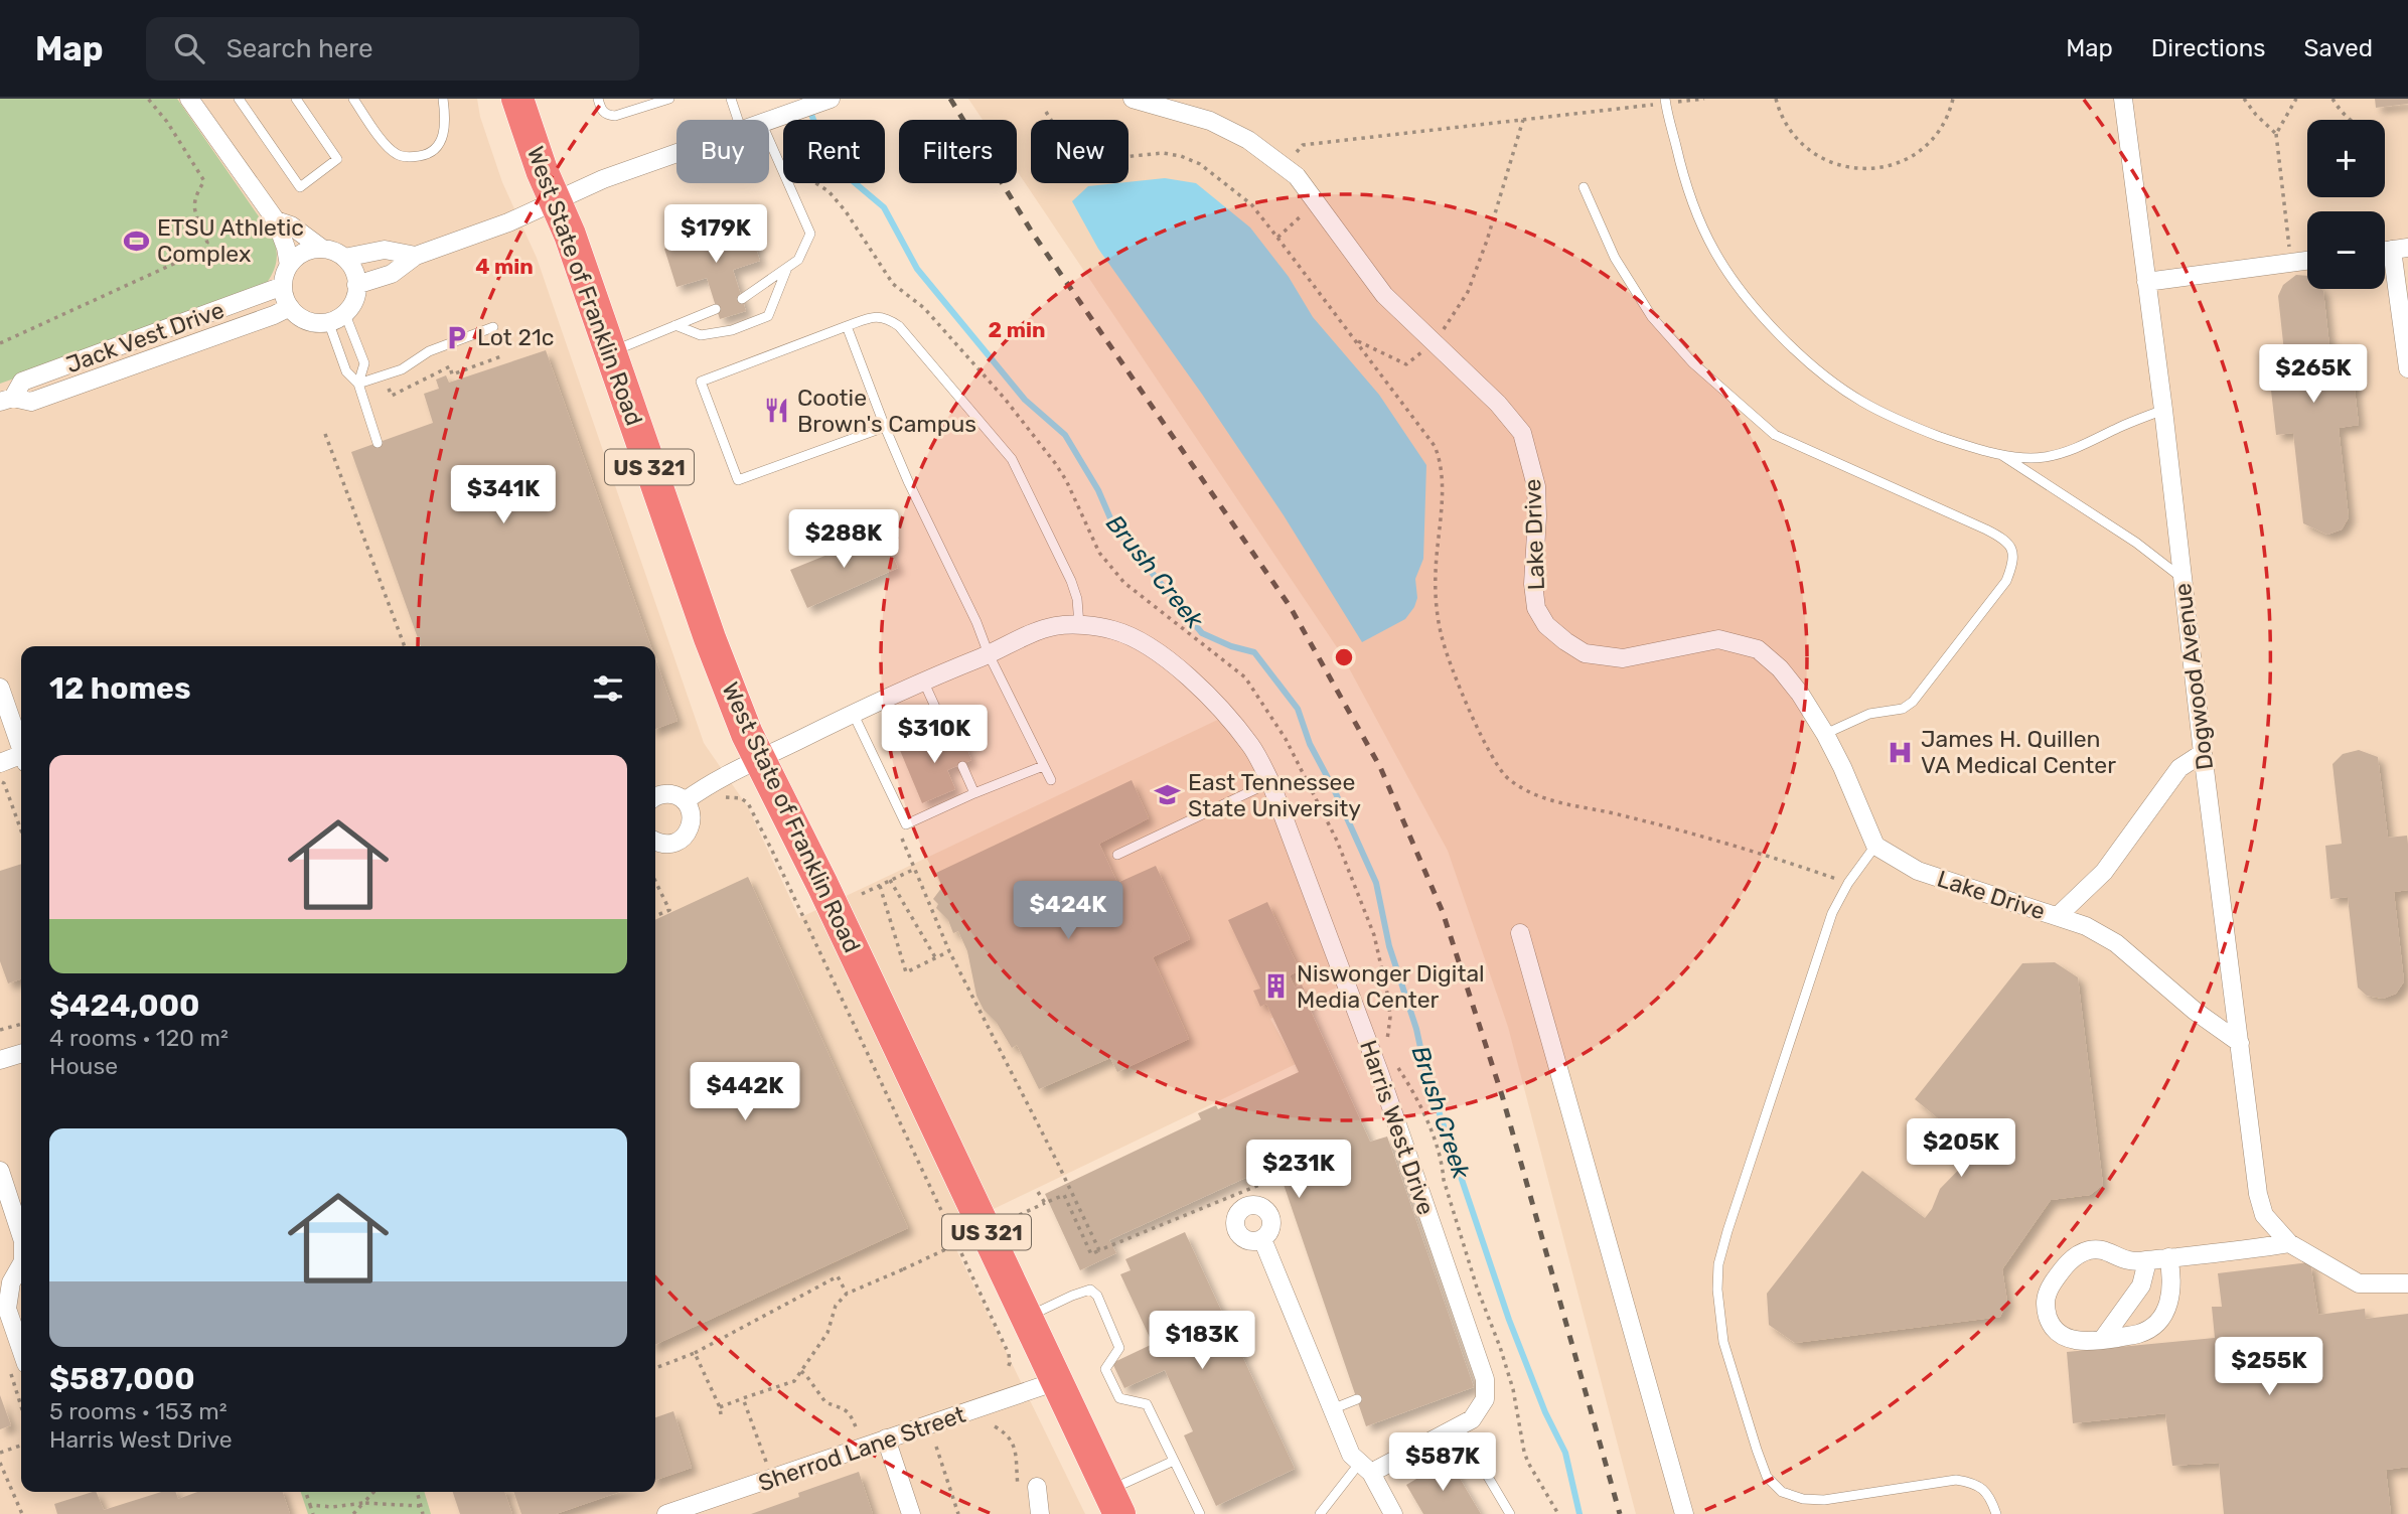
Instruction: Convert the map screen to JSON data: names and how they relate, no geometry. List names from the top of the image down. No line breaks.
{"streets":{"highway":["West State of Franklin Road","US 321"],"street":["Jack Vest Drive","Lake Drive","Dogwood Avenue","Harris West Drive","Sherrod Lane Street"]},"crossings":[["West State of Franklin Road","Harris West Drive"],["West State of Franklin Road","Sherrod Lane Street"],["Lake Drive","Dogwood Avenue"]],"water":["Brush Creek"],"places":{"sports":["ETSU Athletic Complex"],"parking":["Lot 21c"],"restaurant":["Cootie Brown's Campus"],"hospital":["James H. Quillen VA Medical Center"],"school or university":["East Tennessee State University"],"building":["Niswonger Digital Media Center"]},"page":{"header":"Map","search":"Search here","nav":["Map","Directions","Saved"],"map_buttons":["+","−"],"chip":["Buy","Rent","Filters","New"],"price":["$179K","$265K","$341K","$288K","$310K","$424K","$442K","$205K","$231K","$183K","$255K","$587K"],"heading":"12 homes","list":[{"name":"$424,000","note":"4 rooms · 120 m² · House"},{"name":"$587,000","note":"5 rooms · 153 m² · Harris West Drive"}]},"rings":["4 min","2 min"]}
